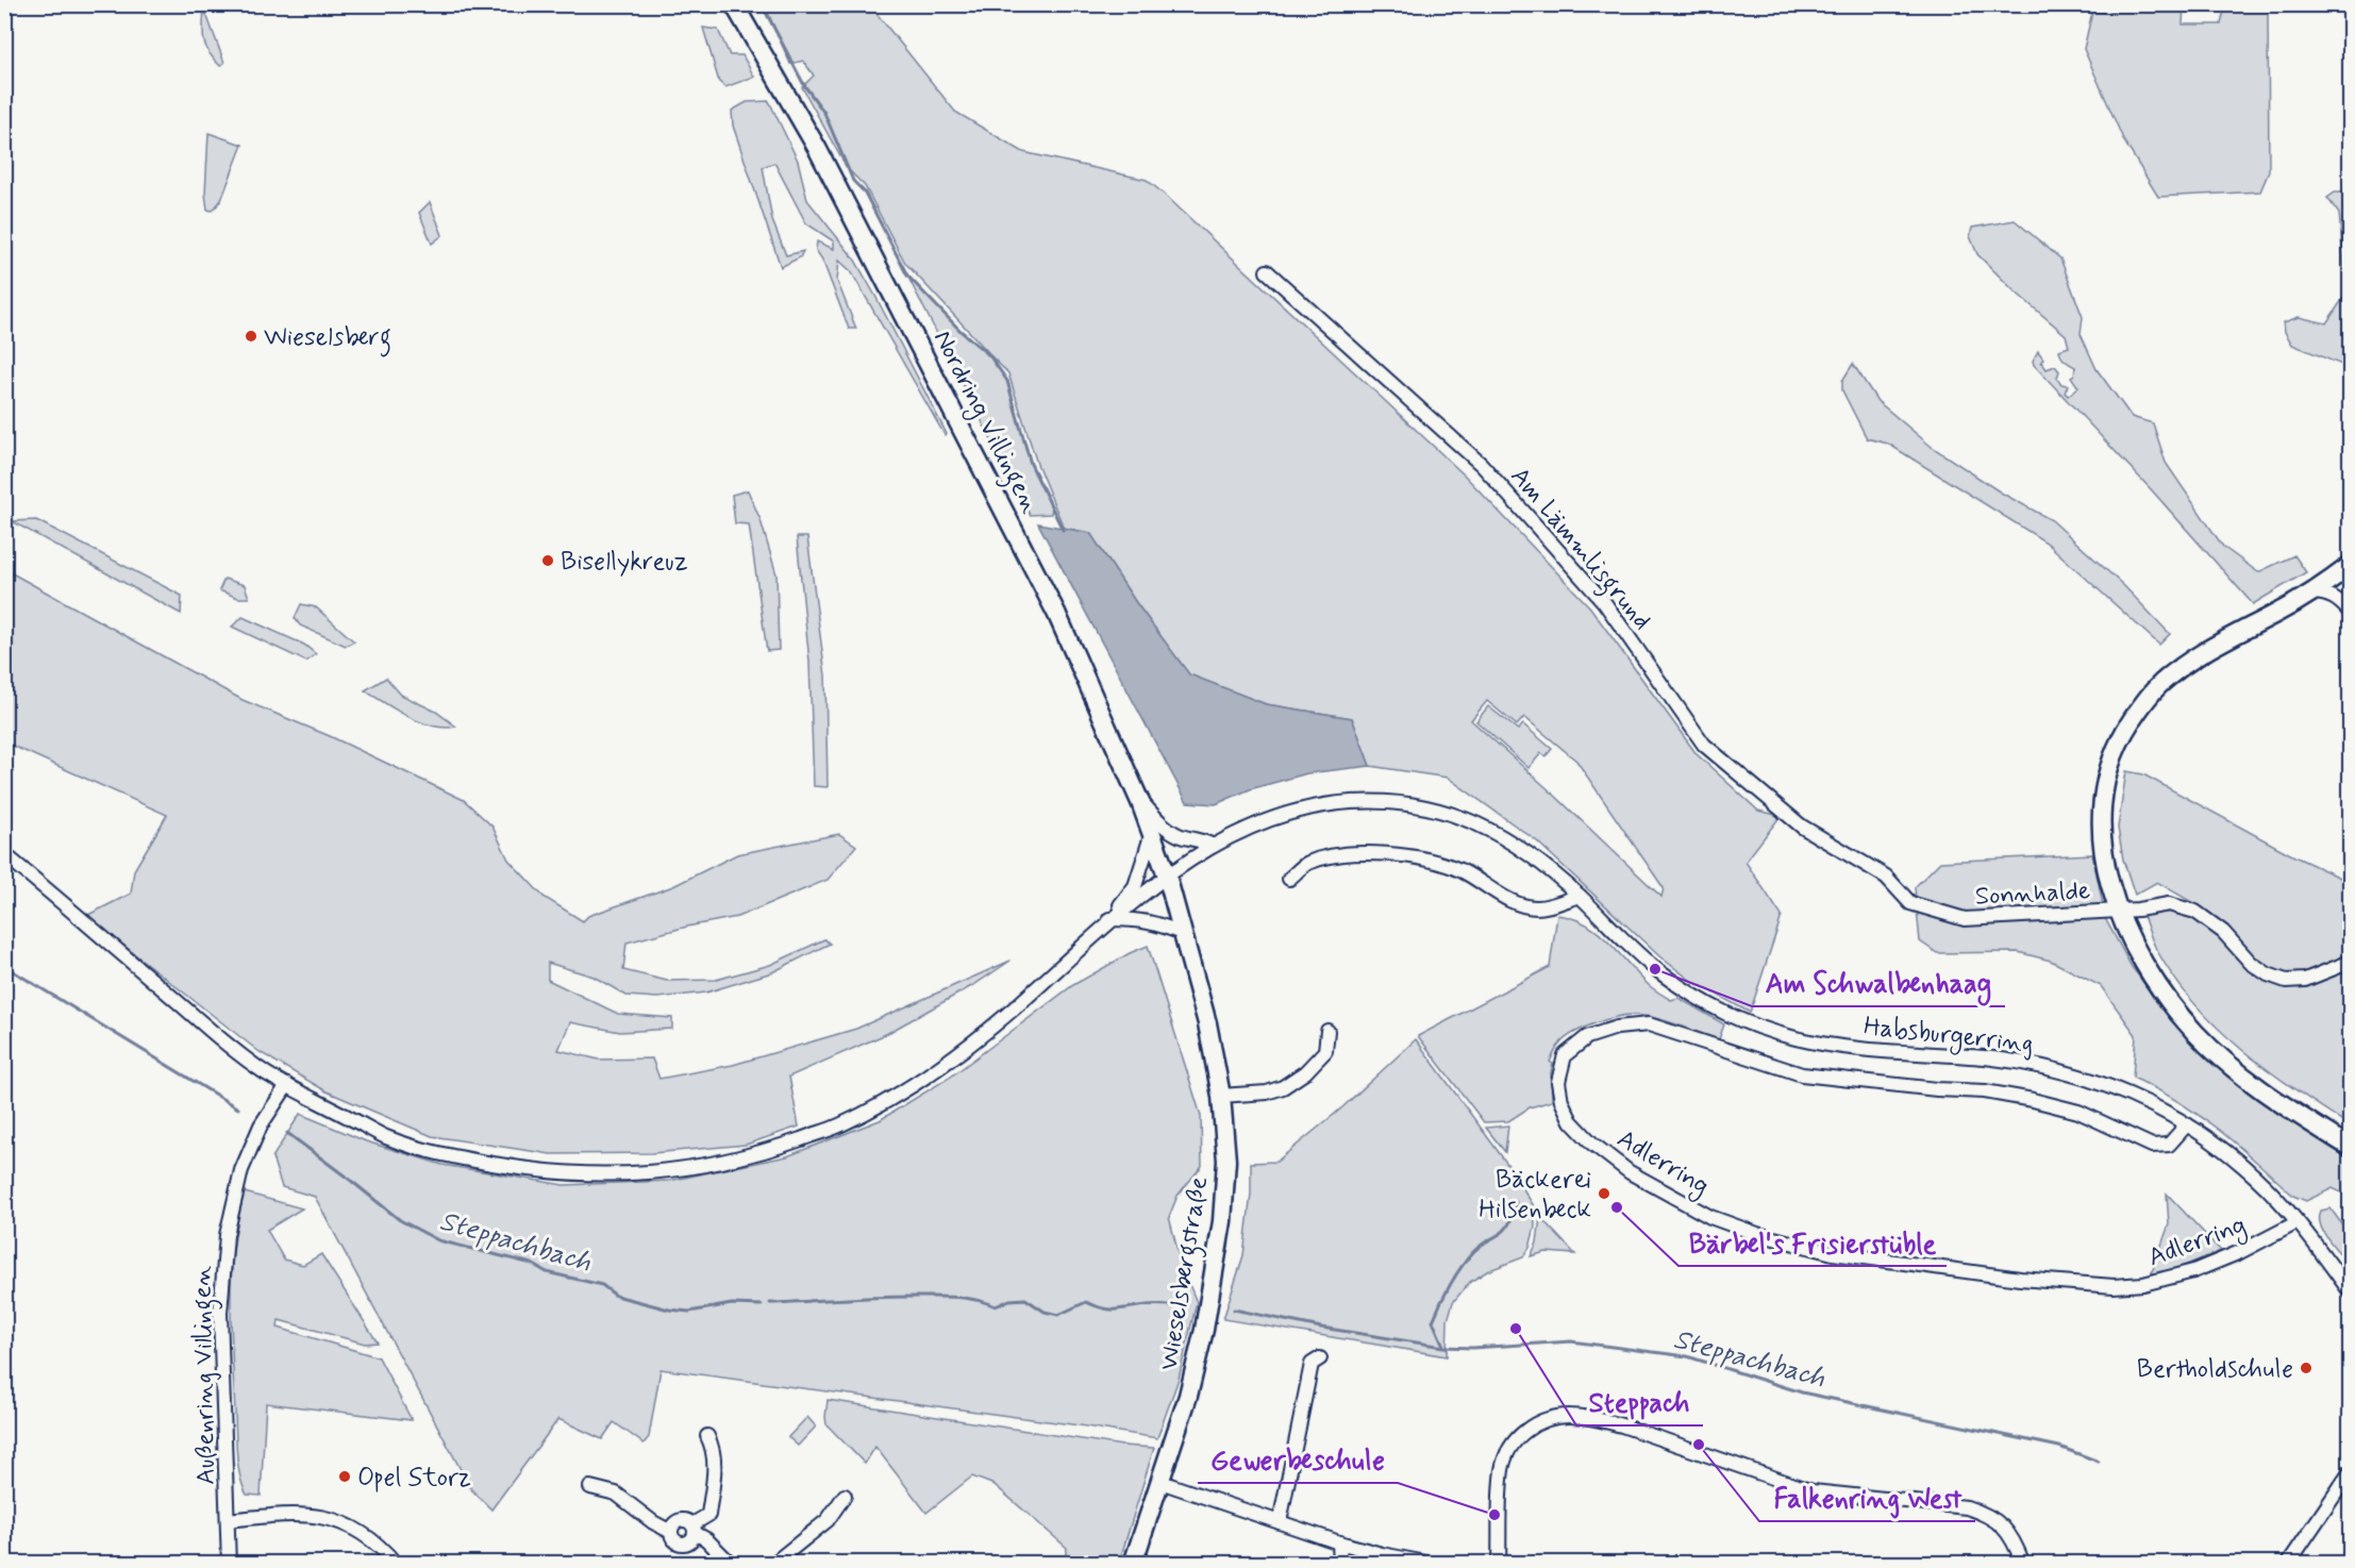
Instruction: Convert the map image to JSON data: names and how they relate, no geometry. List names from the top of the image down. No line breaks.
{"streets":{"main road":["Nordring Villingen","Wieselsbergstraße"],"street":["Am Lämmlisgrund","Sonnhalde","Habsburgerring","Adlerring","Außenring Villingen"]},"crossings":[["Nordring Villingen","Habsburgerring"],["Nordring Villingen","Wieselsbergstraße"],["Am Lämmlisgrund","Sonnhalde"],["Habsburgerring","Adlerring"],["Habsburgerring","Wieselsbergstraße"]],"water":["Steppachbach"],"places":["Wieselsberg","Bisellykreuz","Am Schwalbenhaag","Bäckerei Hilsenbeck","Bärbel's Frisierstüble","Steppach","Bertholdschule","Falkenring West","Opel Storz","Gewerbeschule"]}
